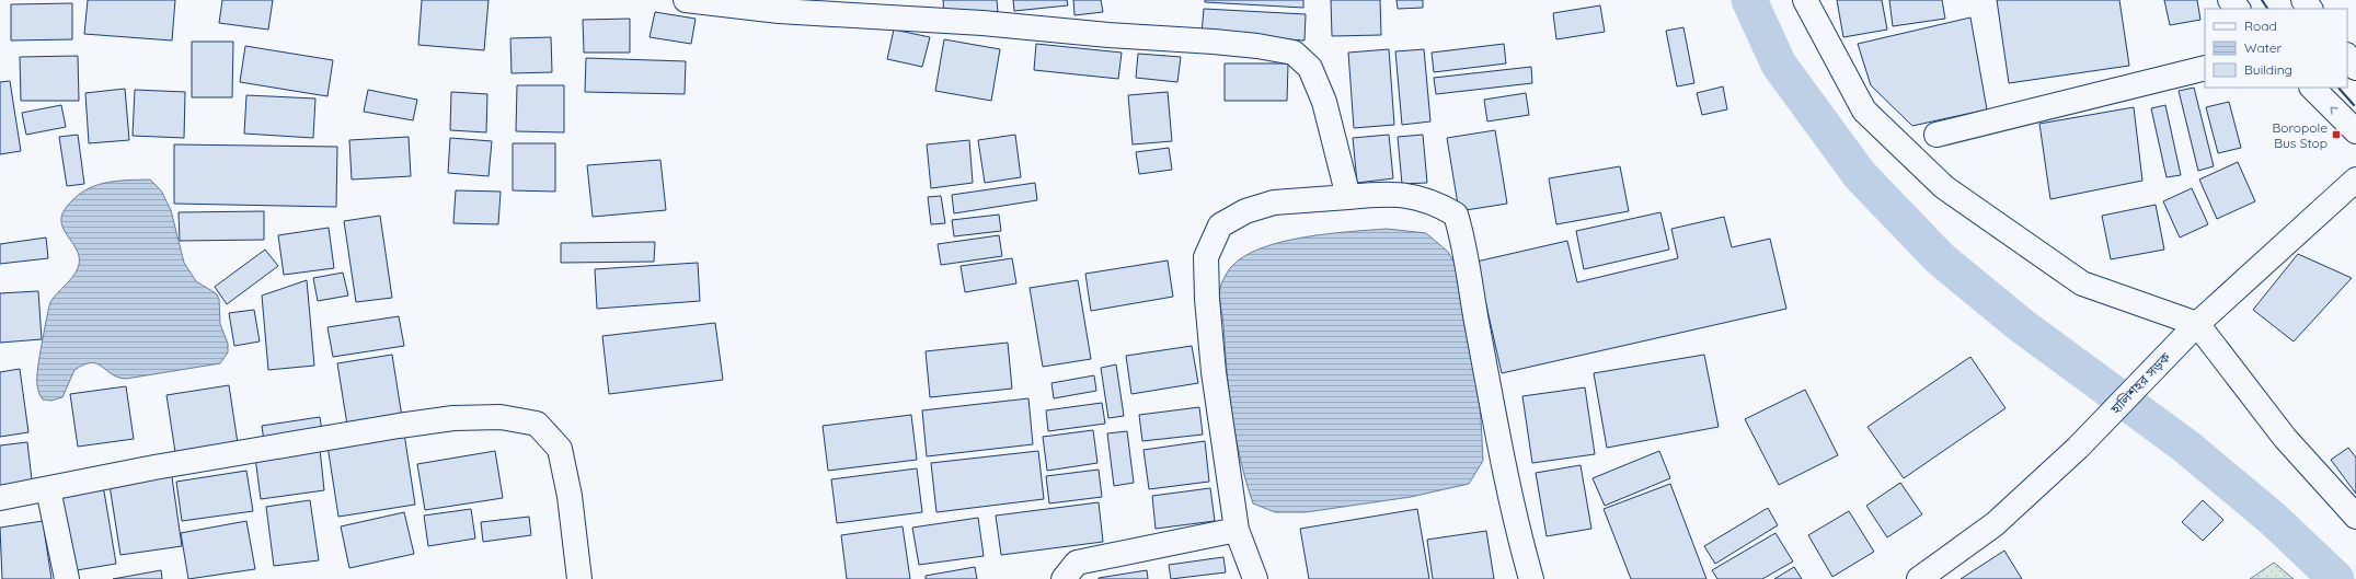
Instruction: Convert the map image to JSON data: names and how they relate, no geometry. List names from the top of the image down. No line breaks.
{"streets":{"main road":["হালিশহর সড়ক"]},"places":{"transit":["Boropole Bus Stop"]},"legend":["Road","Water","Building"]}
